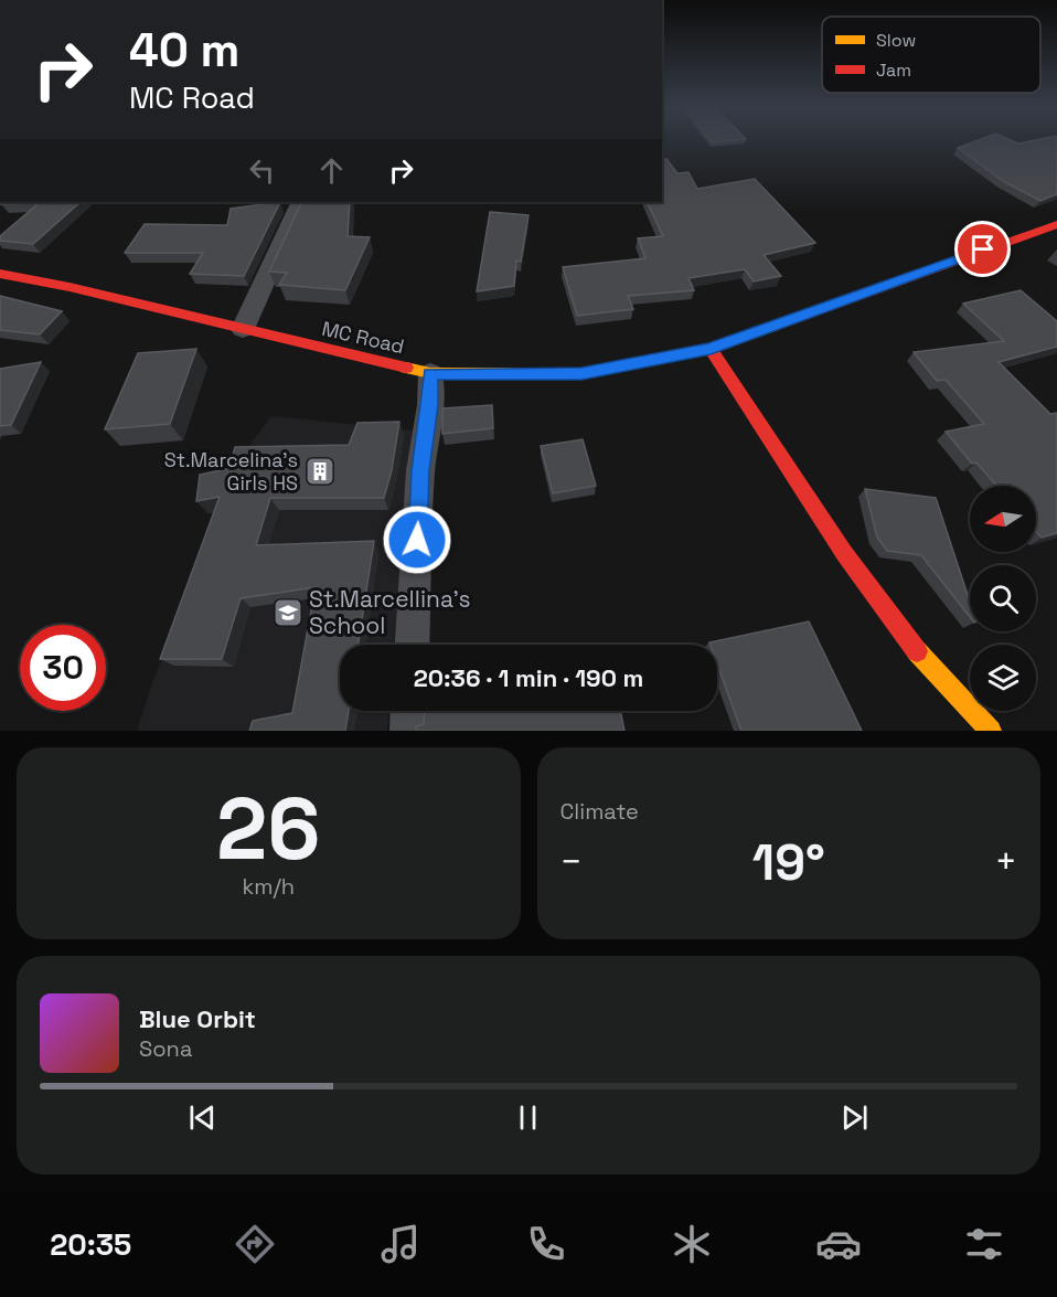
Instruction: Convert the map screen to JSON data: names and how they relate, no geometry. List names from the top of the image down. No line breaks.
{"streets":{"main road":["MC Road"]},"places":{"building":["St.Marcelina's Girls HS"],"school or university":["St.Marcellina's School"]},"legend":["Slow","Jam"],"north":"left","page":{"turn":["40 m","MC Road"],"limit":"30","trip":"20:36 · 1 min · 190 m","tile":[["26","km/h"],"Climate"],"heat":["−","19°","+"],"song":["Blue Orbit","Sona"],"tabs":"20:35"}}
